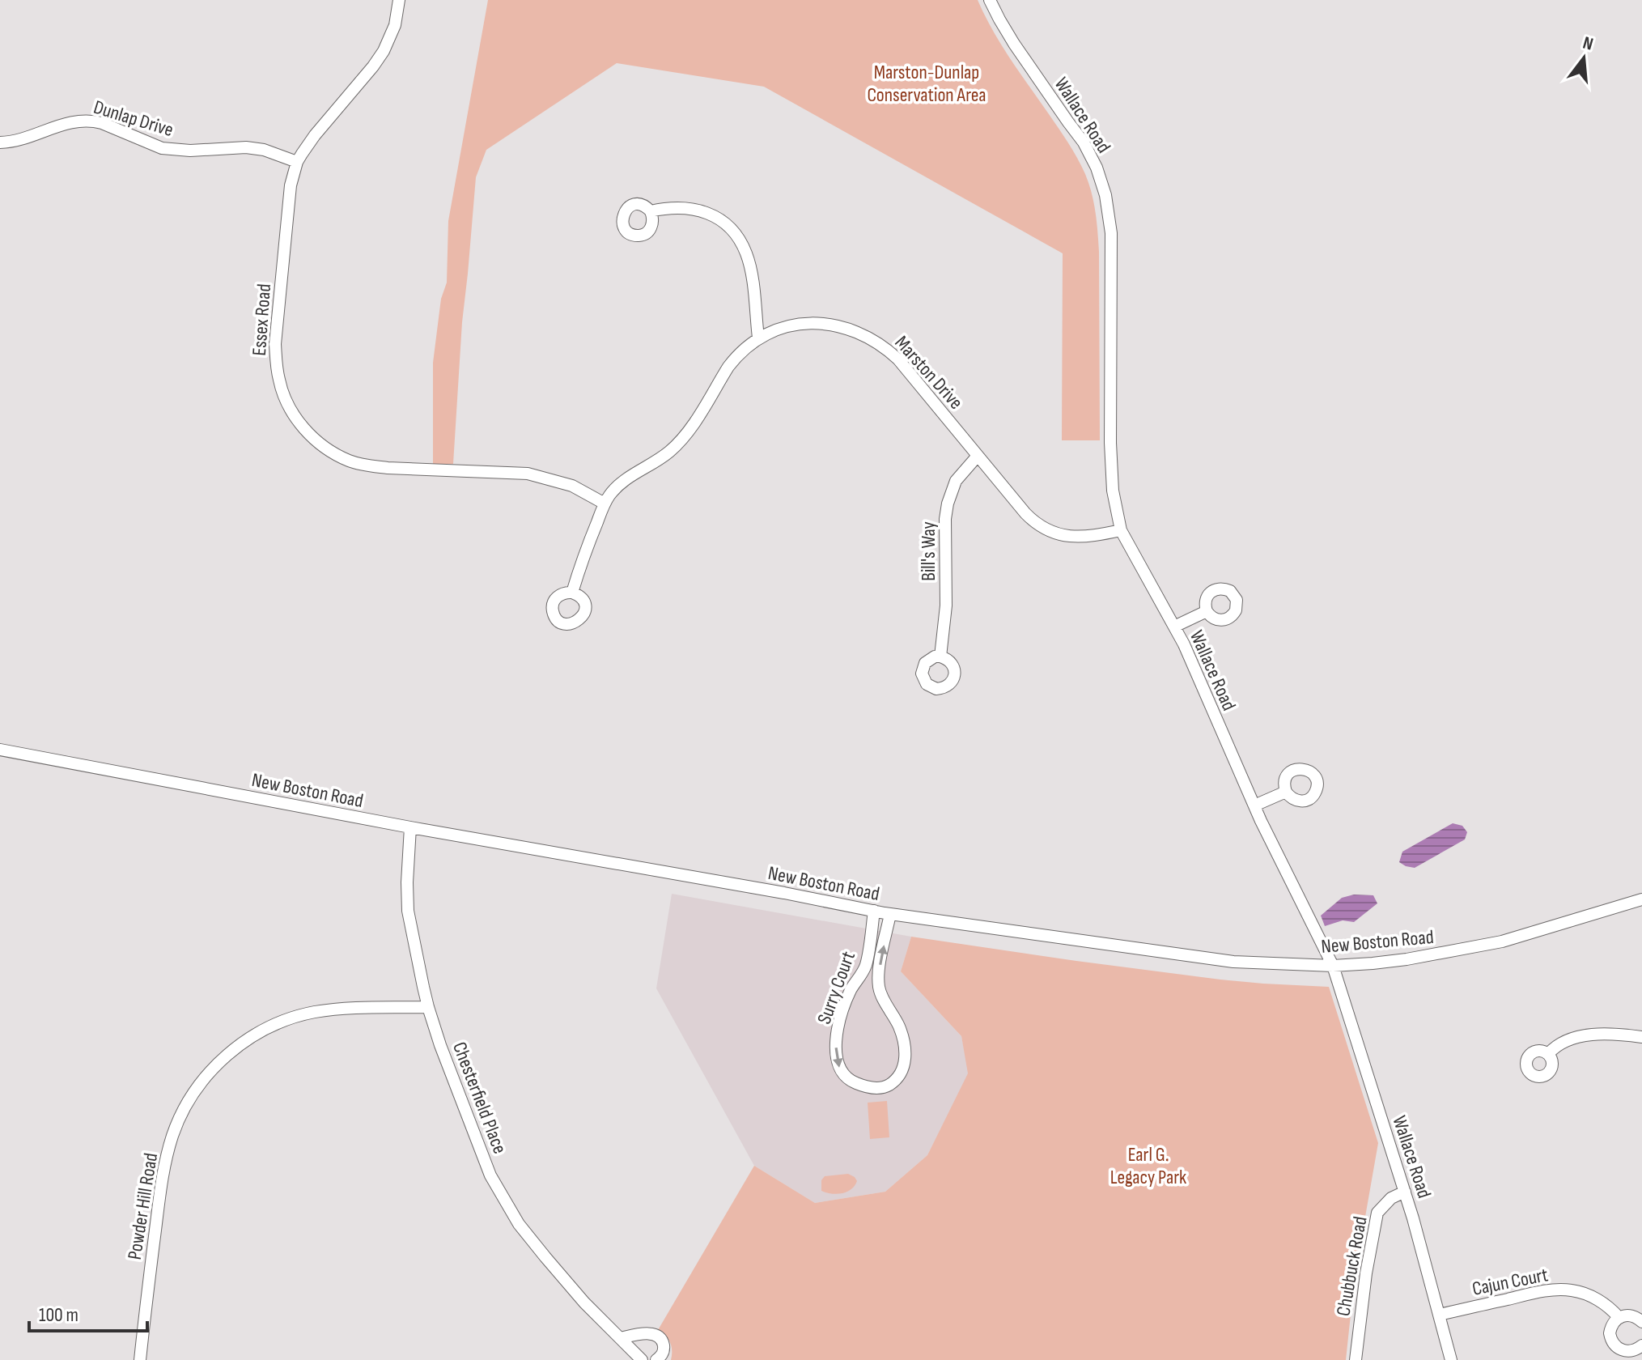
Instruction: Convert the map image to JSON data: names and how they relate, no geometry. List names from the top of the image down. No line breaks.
{"streets":{"street":["Wallace Road","Dunlap Drive","Essex Road","Marston Drive","Bill's Way","New Boston Road","Surry Court","Chesterfield Place","Powder Hill Road","Chubbuck Road","Cajun Court"]},"crossings":[["Wallace Road","Marston Drive"],["Wallace Road","New Boston Road"],["Wallace Road","Chubbuck Road"],["Wallace Road","Cajun Court"],["Dunlap Drive","Essex Road"],["Essex Road","Marston Drive"],["Marston Drive","Bill's Way"],["New Boston Road","Surry Court"],["New Boston Road","Chesterfield Place"],["Chesterfield Place","Powder Hill Road"]],"parks":["Marston-Dunlap Conservation Area","Earl G. Legacy Park"],"scale_bar":"100 m","north":"top"}
